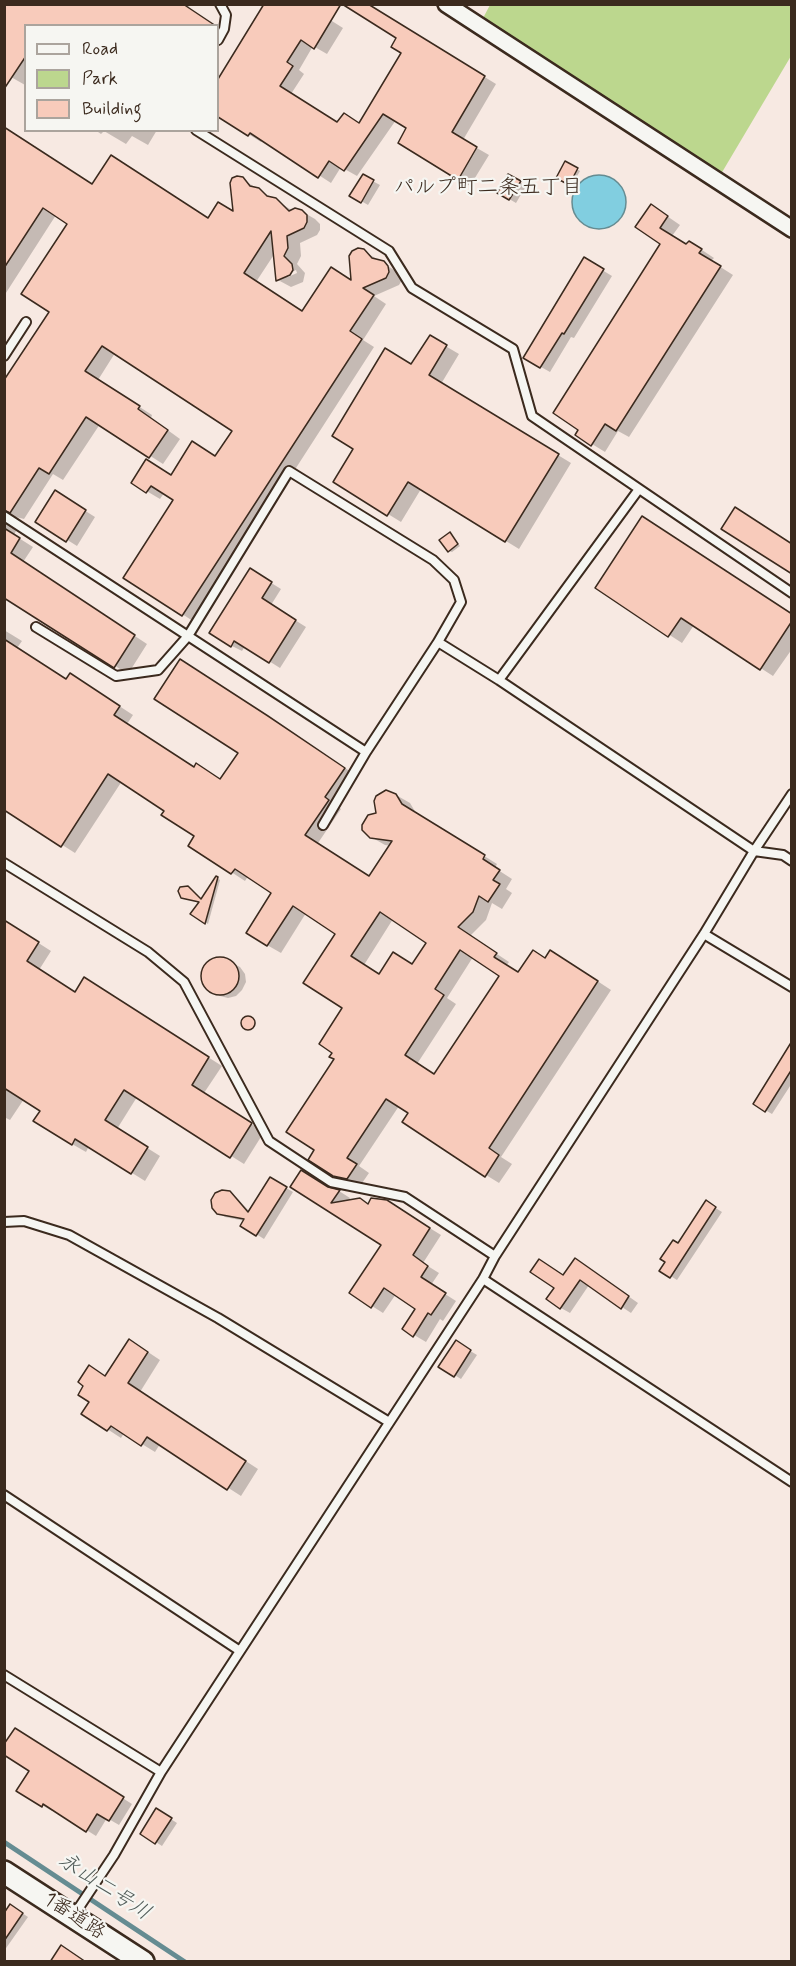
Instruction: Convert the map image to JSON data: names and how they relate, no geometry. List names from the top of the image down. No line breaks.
{"streets":{"street":["1番道路"]},"districts":["パルプ町二条五丁目"],"water":["永山二号川"],"legend":["Road","Park","Building"]}
